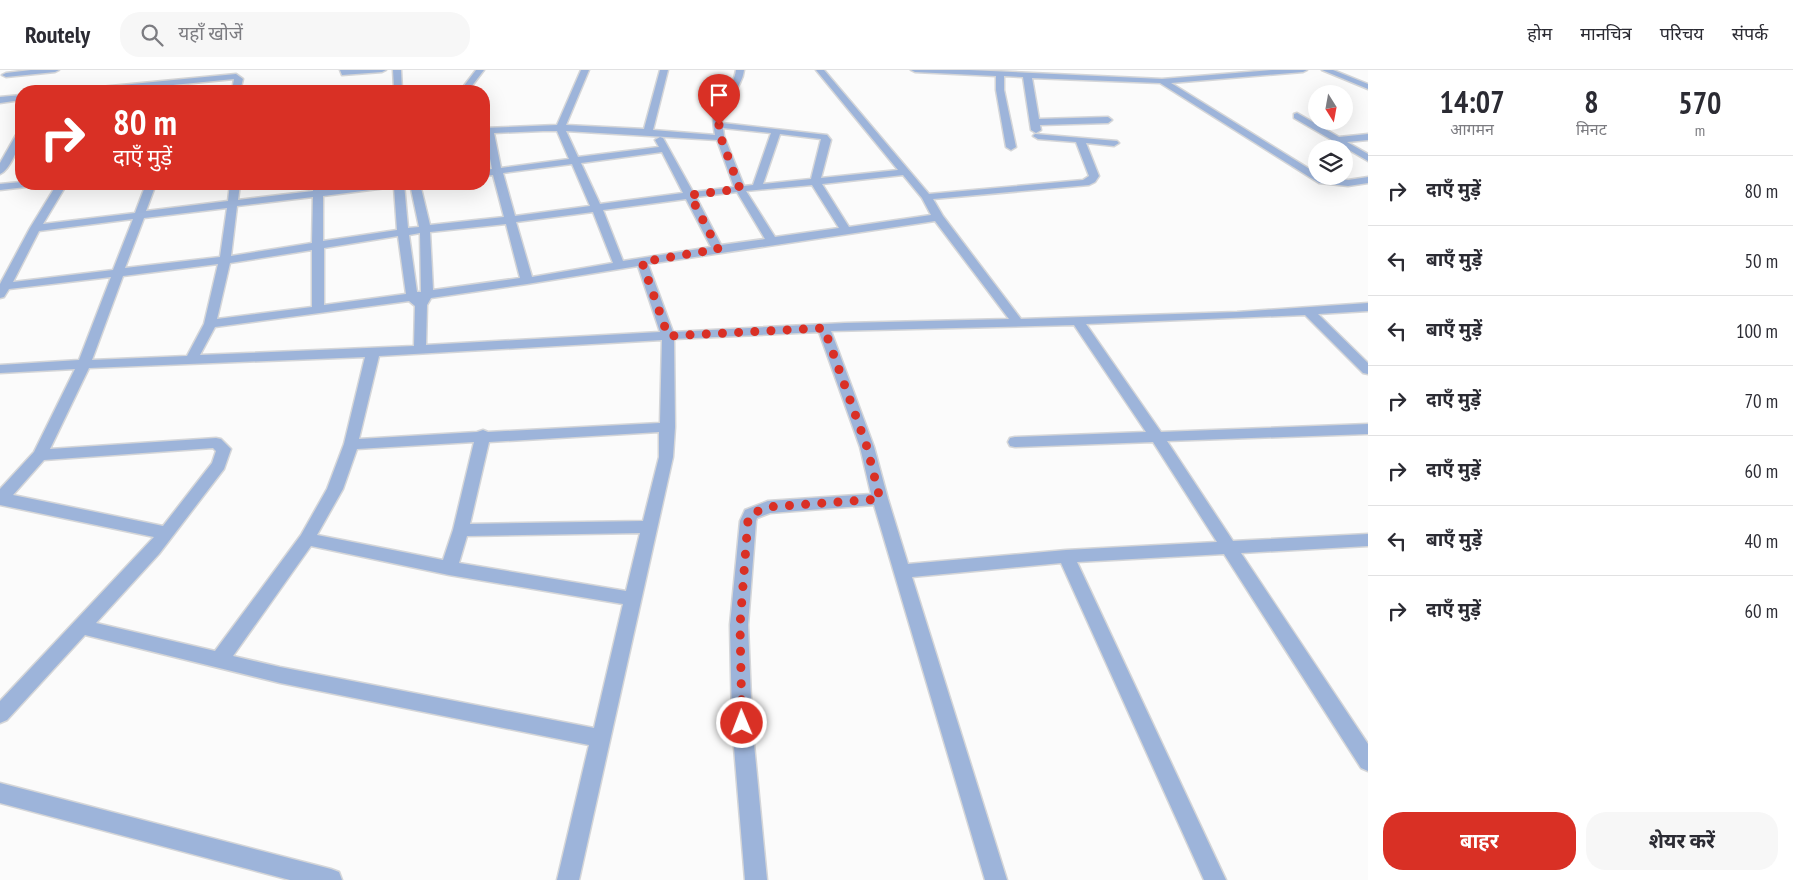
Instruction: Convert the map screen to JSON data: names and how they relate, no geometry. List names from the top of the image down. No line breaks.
{"north":"bottom","page":{"header":"Routely","search":"यहाँ खोजें","nav":["होम","मानचित्र","परिचय","संपर्क"],"eta":["14:07","आगमन","8","मिनट","570","m"],"turn":["80 m","दाएँ मुड़ें"],"list":[{"name":"दाएँ मुड़ें","value":"80 m"},{"name":"बाएँ मुड़ें","value":"50 m"},{"name":"बाएँ मुड़ें","value":"100 m"},{"name":"दाएँ मुड़ें","value":"70 m"},{"name":"दाएँ मुड़ें","value":"60 m"},{"name":"बाएँ मुड़ें","value":"40 m"},{"name":"दाएँ मुड़ें","value":"60 m"}],"buttons":["बाहर","शेयर करें"]}}
